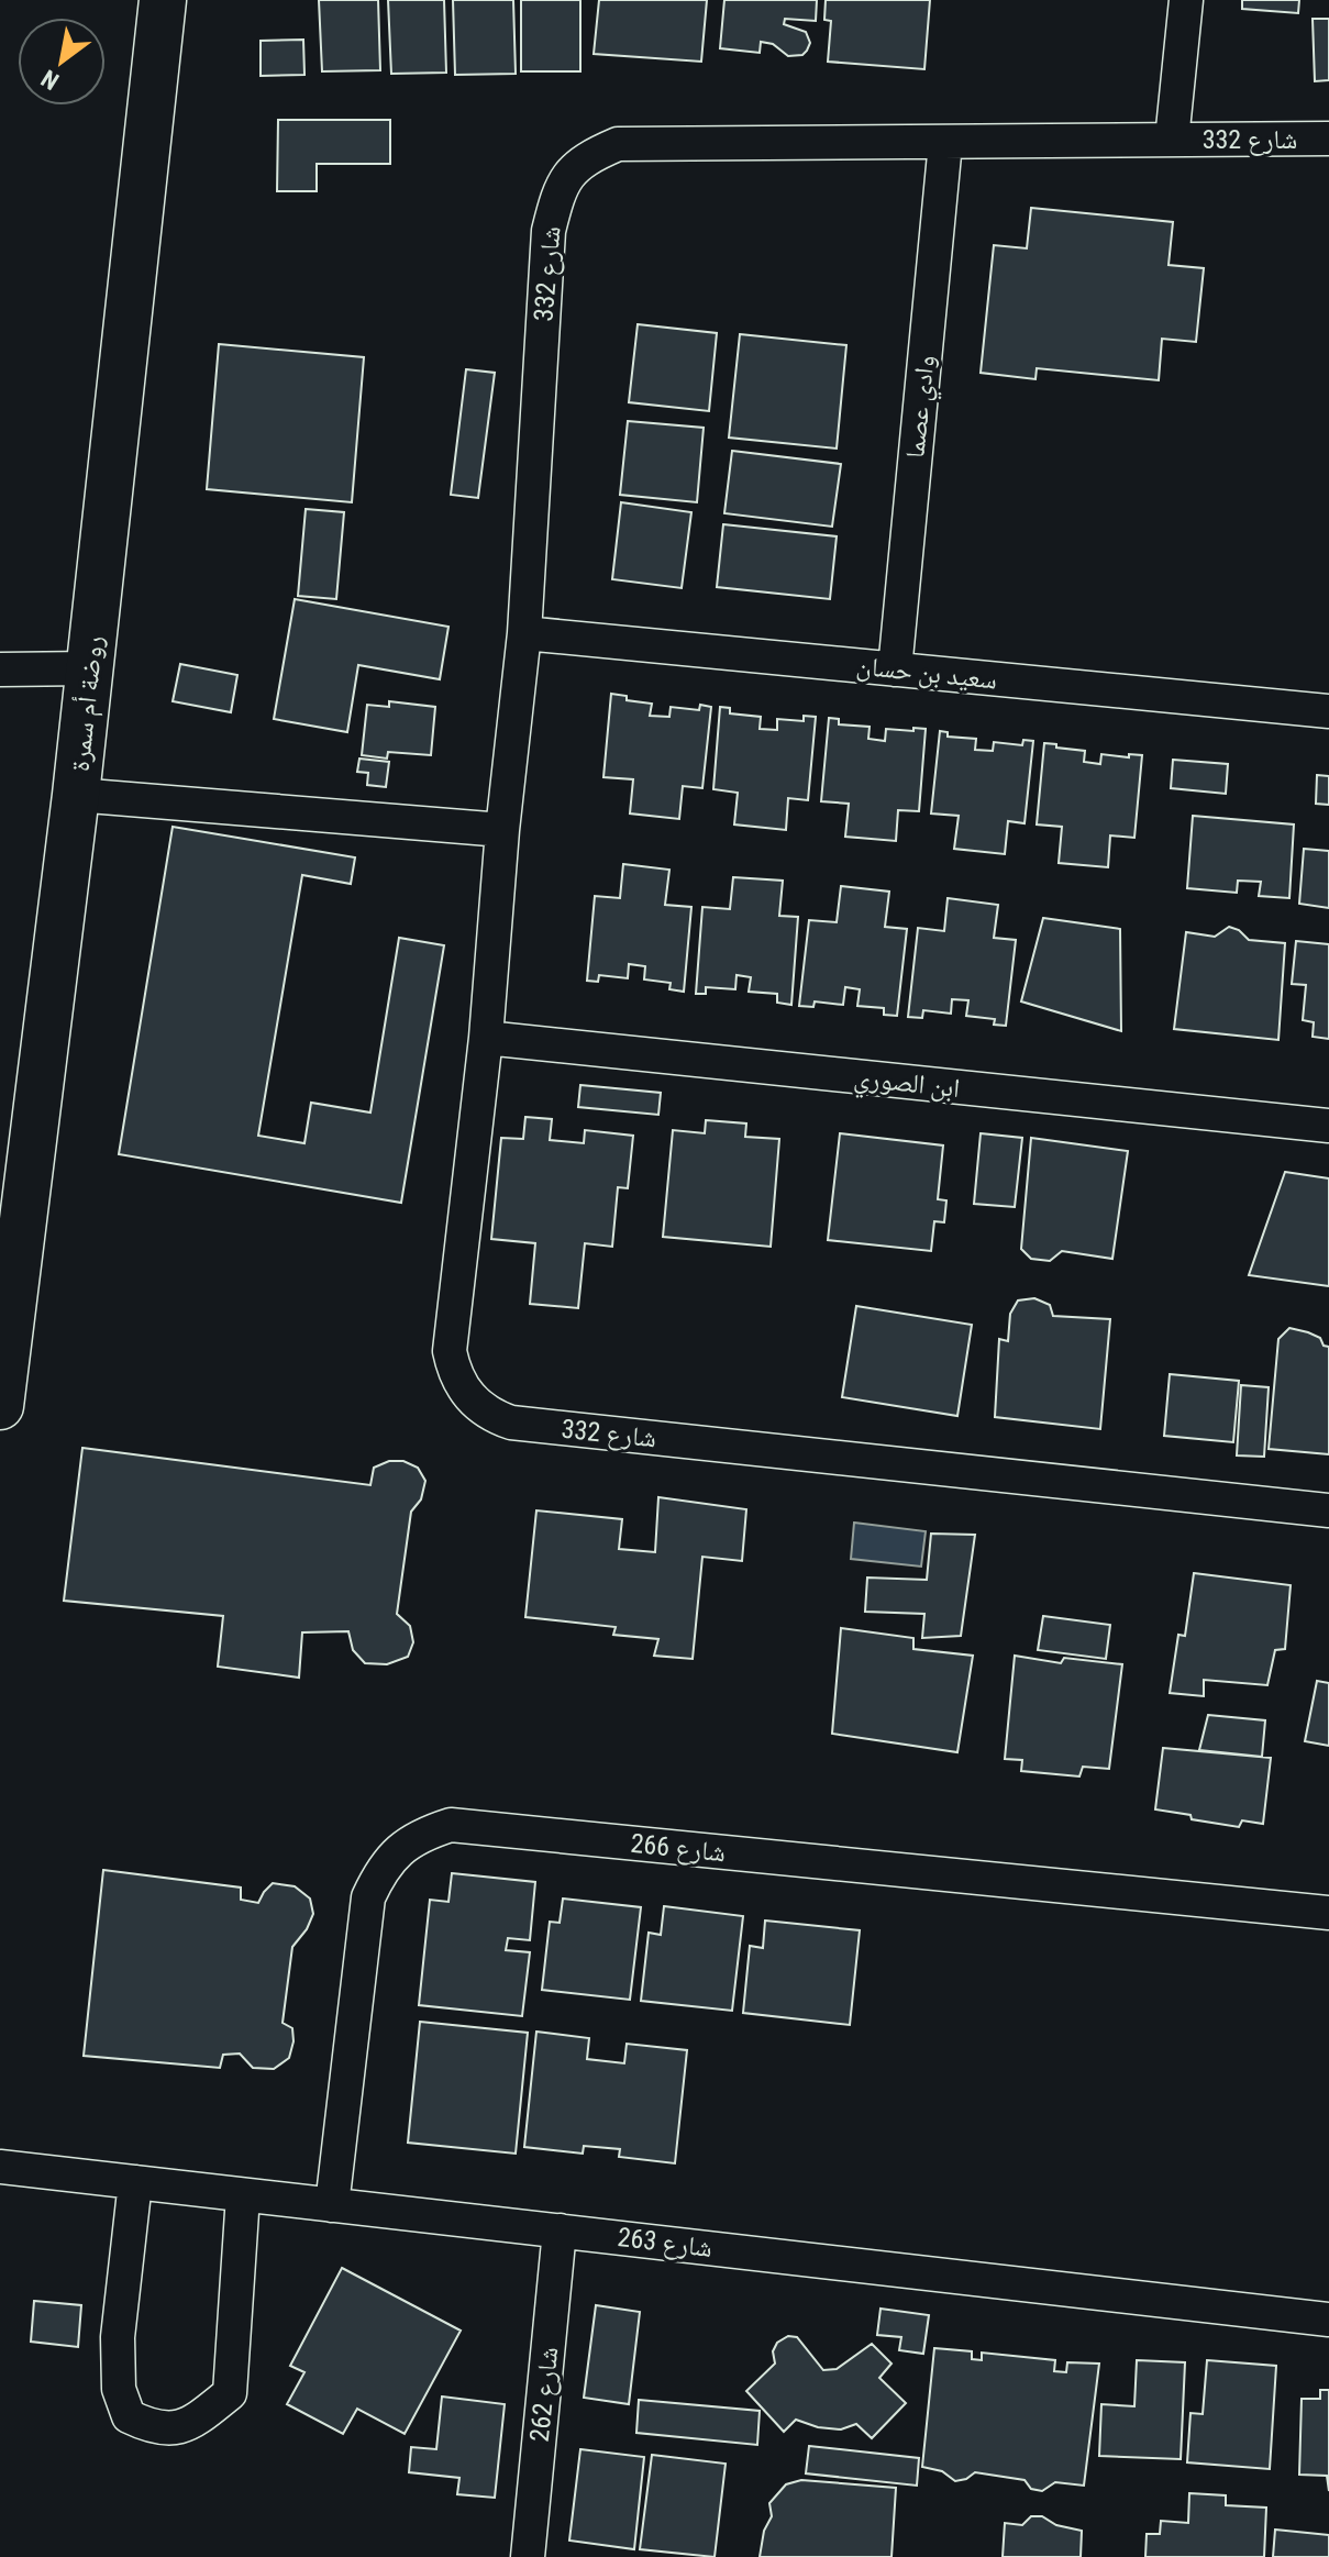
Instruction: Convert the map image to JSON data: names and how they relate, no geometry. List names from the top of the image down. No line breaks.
{"streets":{"street":["شارع 332","وادي عصما","سعيد بن حسان","روضة أم سمرة","ابن الصوري","شارع 266","شارع 263","شارع 262"]},"crossings":[["شارع 332","وادي عصما"],["شارع 332","سعيد بن حسان"],["شارع 332","ابن الصوري"],["وادي عصما","سعيد بن حسان"],["شارع 266","شارع 263"],["شارع 263","شارع 262"]],"north":"bottom left"}
